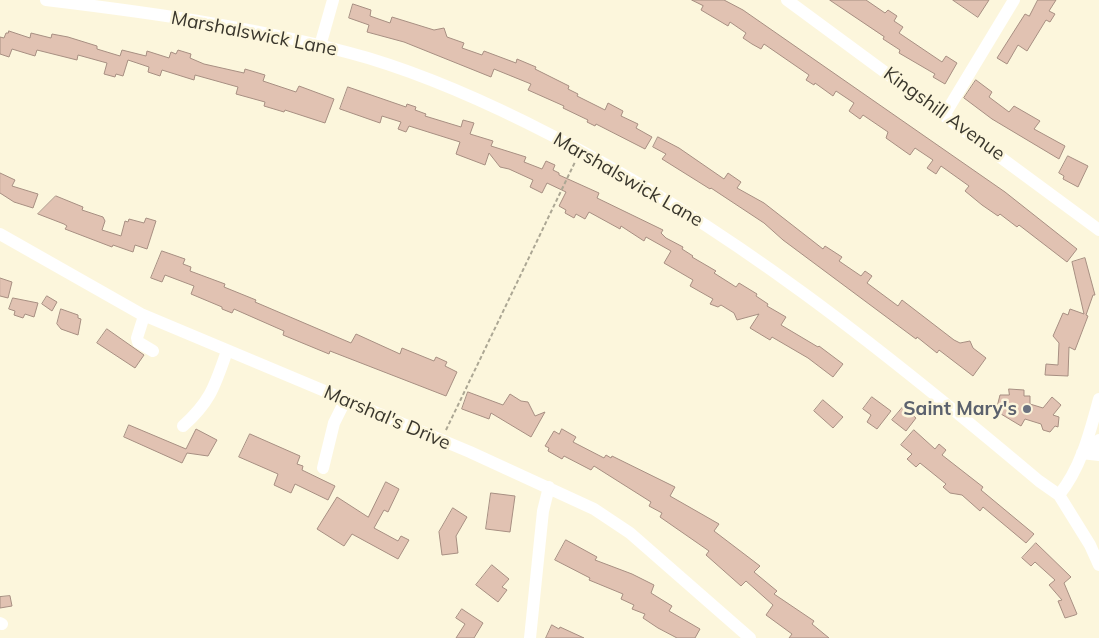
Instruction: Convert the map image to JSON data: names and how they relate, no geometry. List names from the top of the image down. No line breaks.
{"streets":{"street":["Marshalswick Lane","Kingshill Avenue","Marshal's Drive"]},"places":["Saint Mary's"]}
